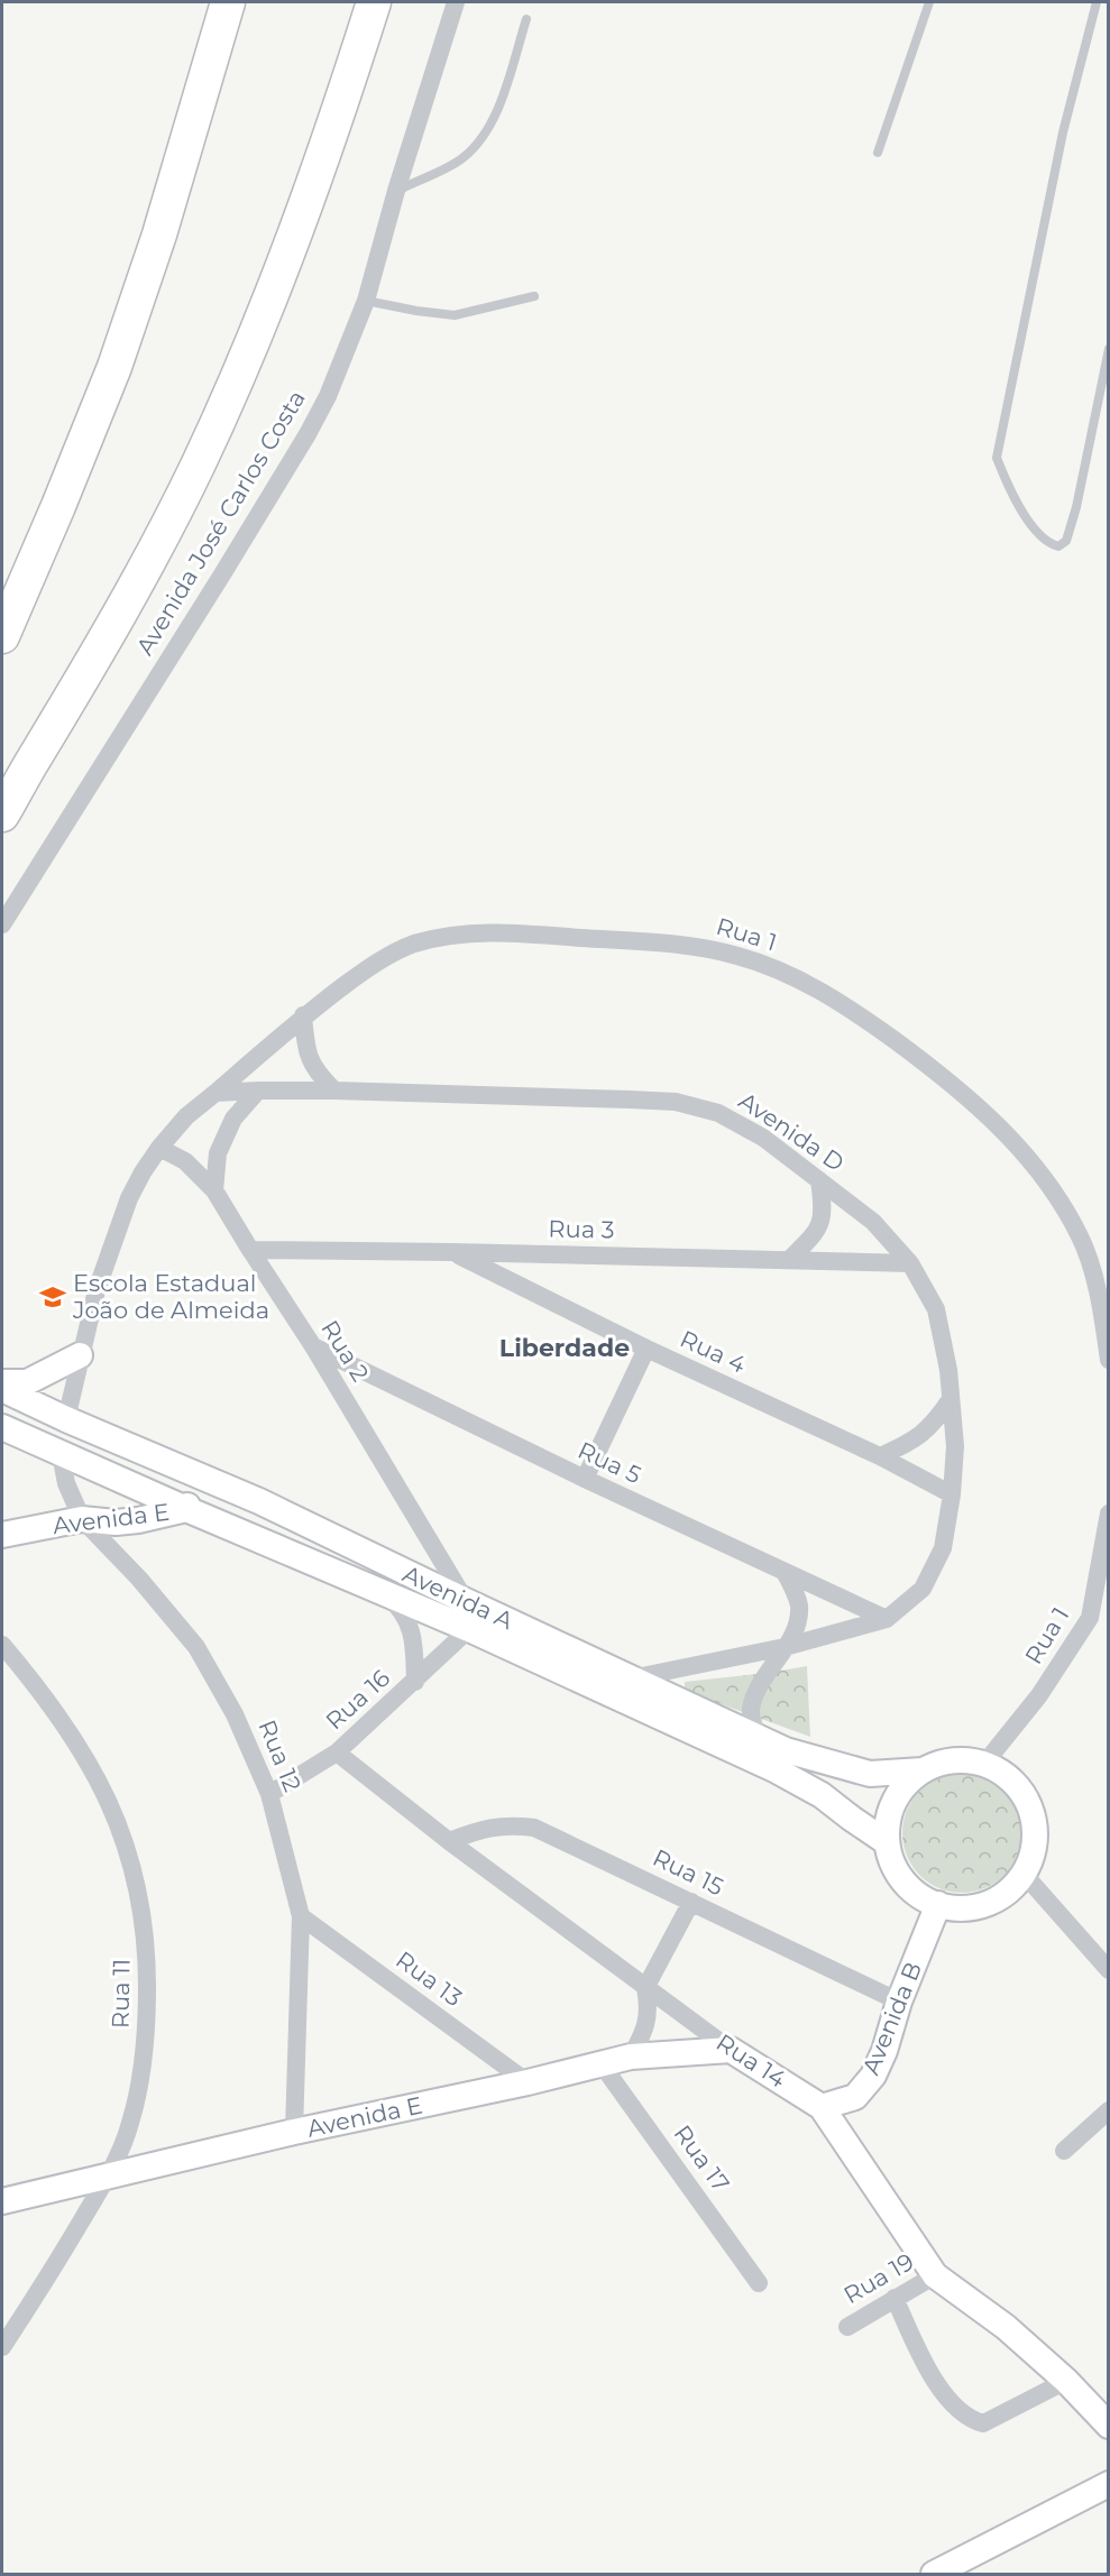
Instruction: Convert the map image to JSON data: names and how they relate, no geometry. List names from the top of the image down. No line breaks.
{"streets":{"street":["Avenida José Carlos Costa","Rua 1","Avenida D","Rua 3","Rua 2","Rua 4","Rua 5","Avenida E","Avenida A","Rua 16","Rua 12","Rua 15","Rua 13","Rua 11","Avenida B","Rua 14","Rua 17","Rua 19"]},"crossings":[["Rua 1","Avenida D"],["Rua 1","Avenida A"],["Rua 1","Avenida B"],["Avenida D","Rua 3"],["Avenida D","Rua 4"],["Avenida D","Rua 5"],["Avenida D","Avenida A"],["Rua 3","Rua 2"],["Rua 3","Rua 4"],["Rua 2","Rua 5"],["Rua 2","Avenida A"],["Avenida E","Avenida A"],["Avenida E","Rua 12"],["Avenida E","Rua 13"],["Avenida E","Rua 11"],["Avenida E","Rua 14"],["Avenida E","Rua 17"],["Avenida A","Rua 16"],["Avenida A","Rua 12"],["Avenida A","Avenida B"],["Rua 16","Rua 12"],["Rua 16","Rua 14"],["Rua 12","Rua 13"],["Rua 15","Avenida B"],["Rua 15","Rua 14"],["Avenida B","Rua 14"],["Rua 14","Rua 19"]],"districts":["Liberdade"],"places":{"school or university":["Escola Estadual João de Almeida"]}}
